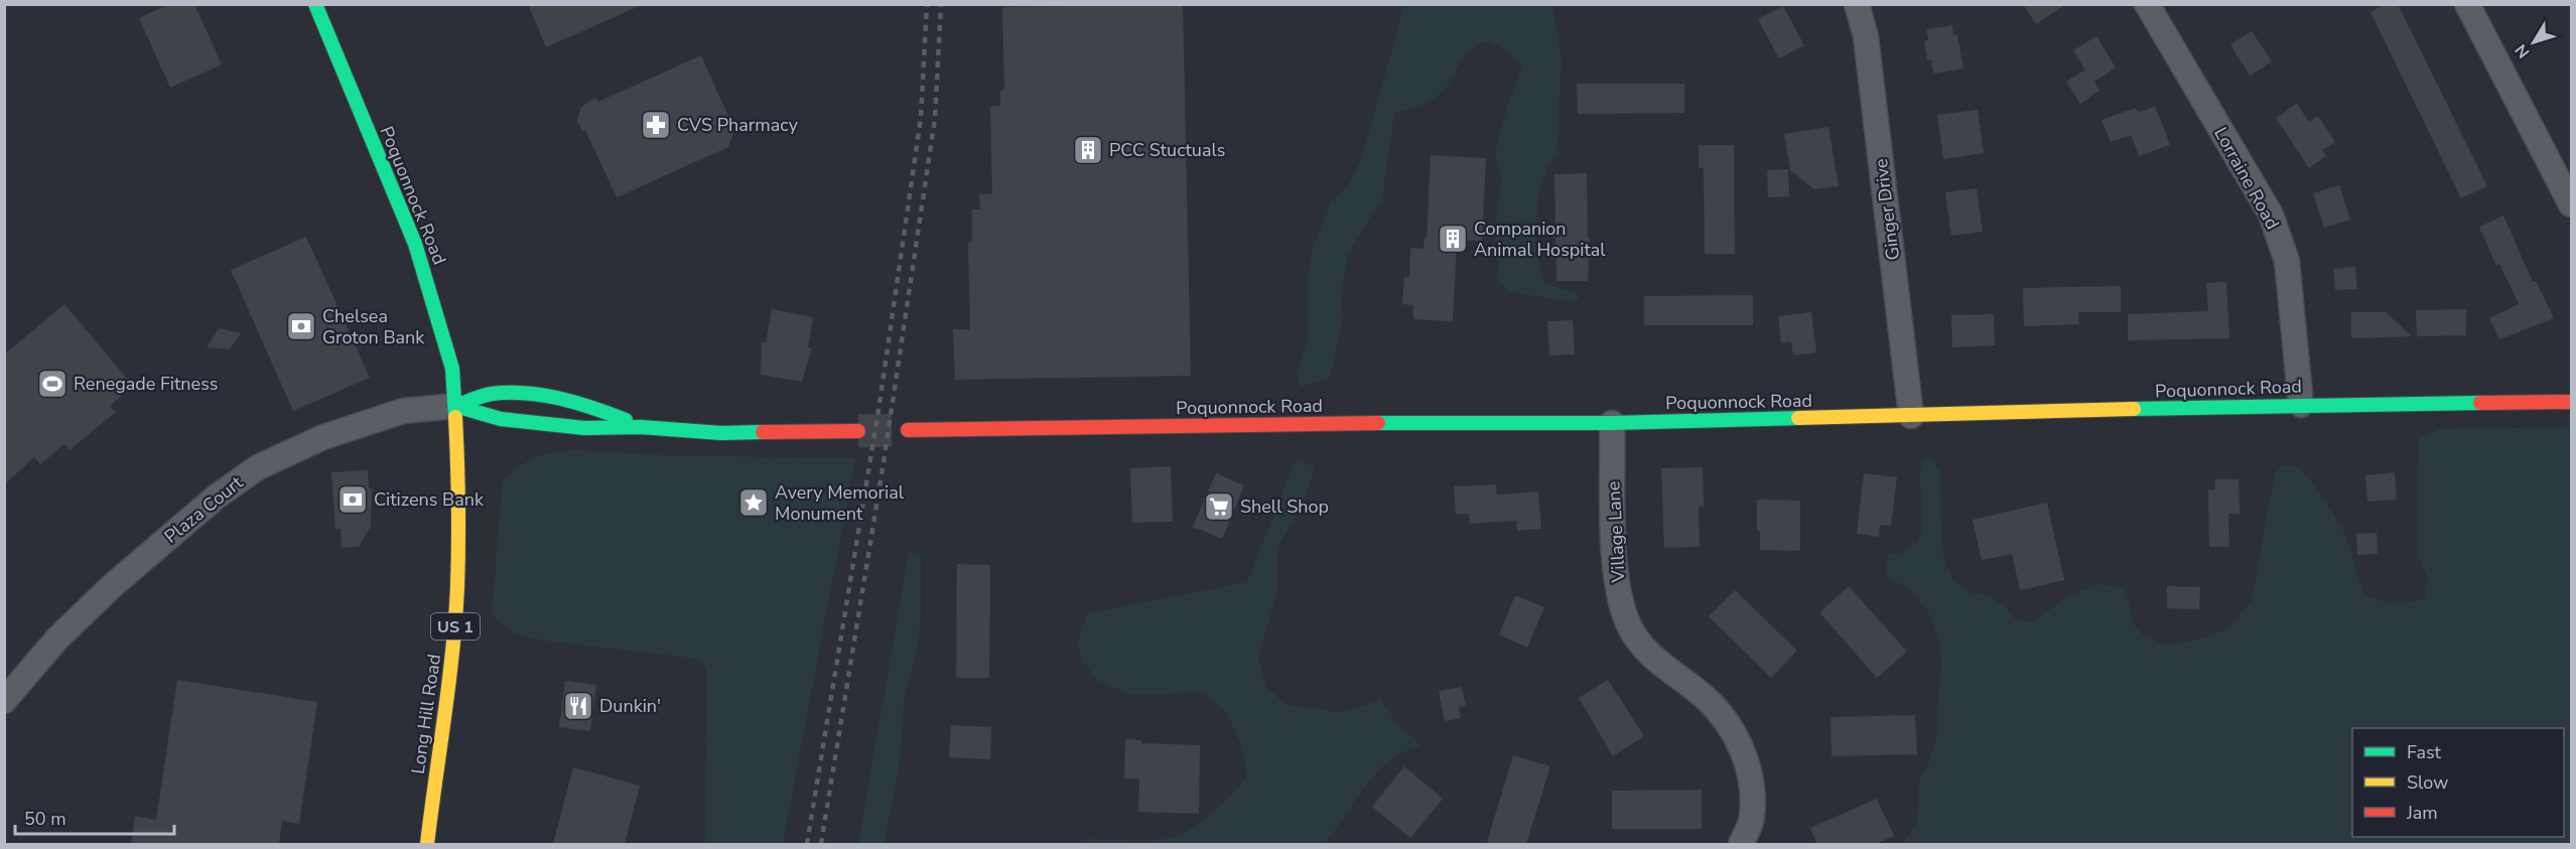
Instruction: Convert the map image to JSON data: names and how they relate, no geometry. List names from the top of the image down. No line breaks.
{"streets":{"street":["Lorraine Road","Poquonnock Road","Ginger Drive","Plaza Court","Village Lane","US 1","Long Hill Road"]},"crossings":[["Lorraine Road","Poquonnock Road"],["Poquonnock Road","Ginger Drive"],["Poquonnock Road","Plaza Court"],["Poquonnock Road","Village Lane"],["Poquonnock Road","Long Hill Road"],["Plaza Court","Long Hill Road"]],"places":{"pharmacy":["CVS Pharmacy"],"building":["PCC Stuctuals","Companion Animal Hospital"],"bank":["Chelsea Groton Bank","Citizens Bank"],"sports":["Renegade Fitness"],"place":["Avery Memorial Monument"],"supermarket":["Shell Shop"],"restaurant":["Dunkin'"]},"legend":["Fast","Slow","Jam"],"scale_bar":"50 m","north":"bottom left"}
